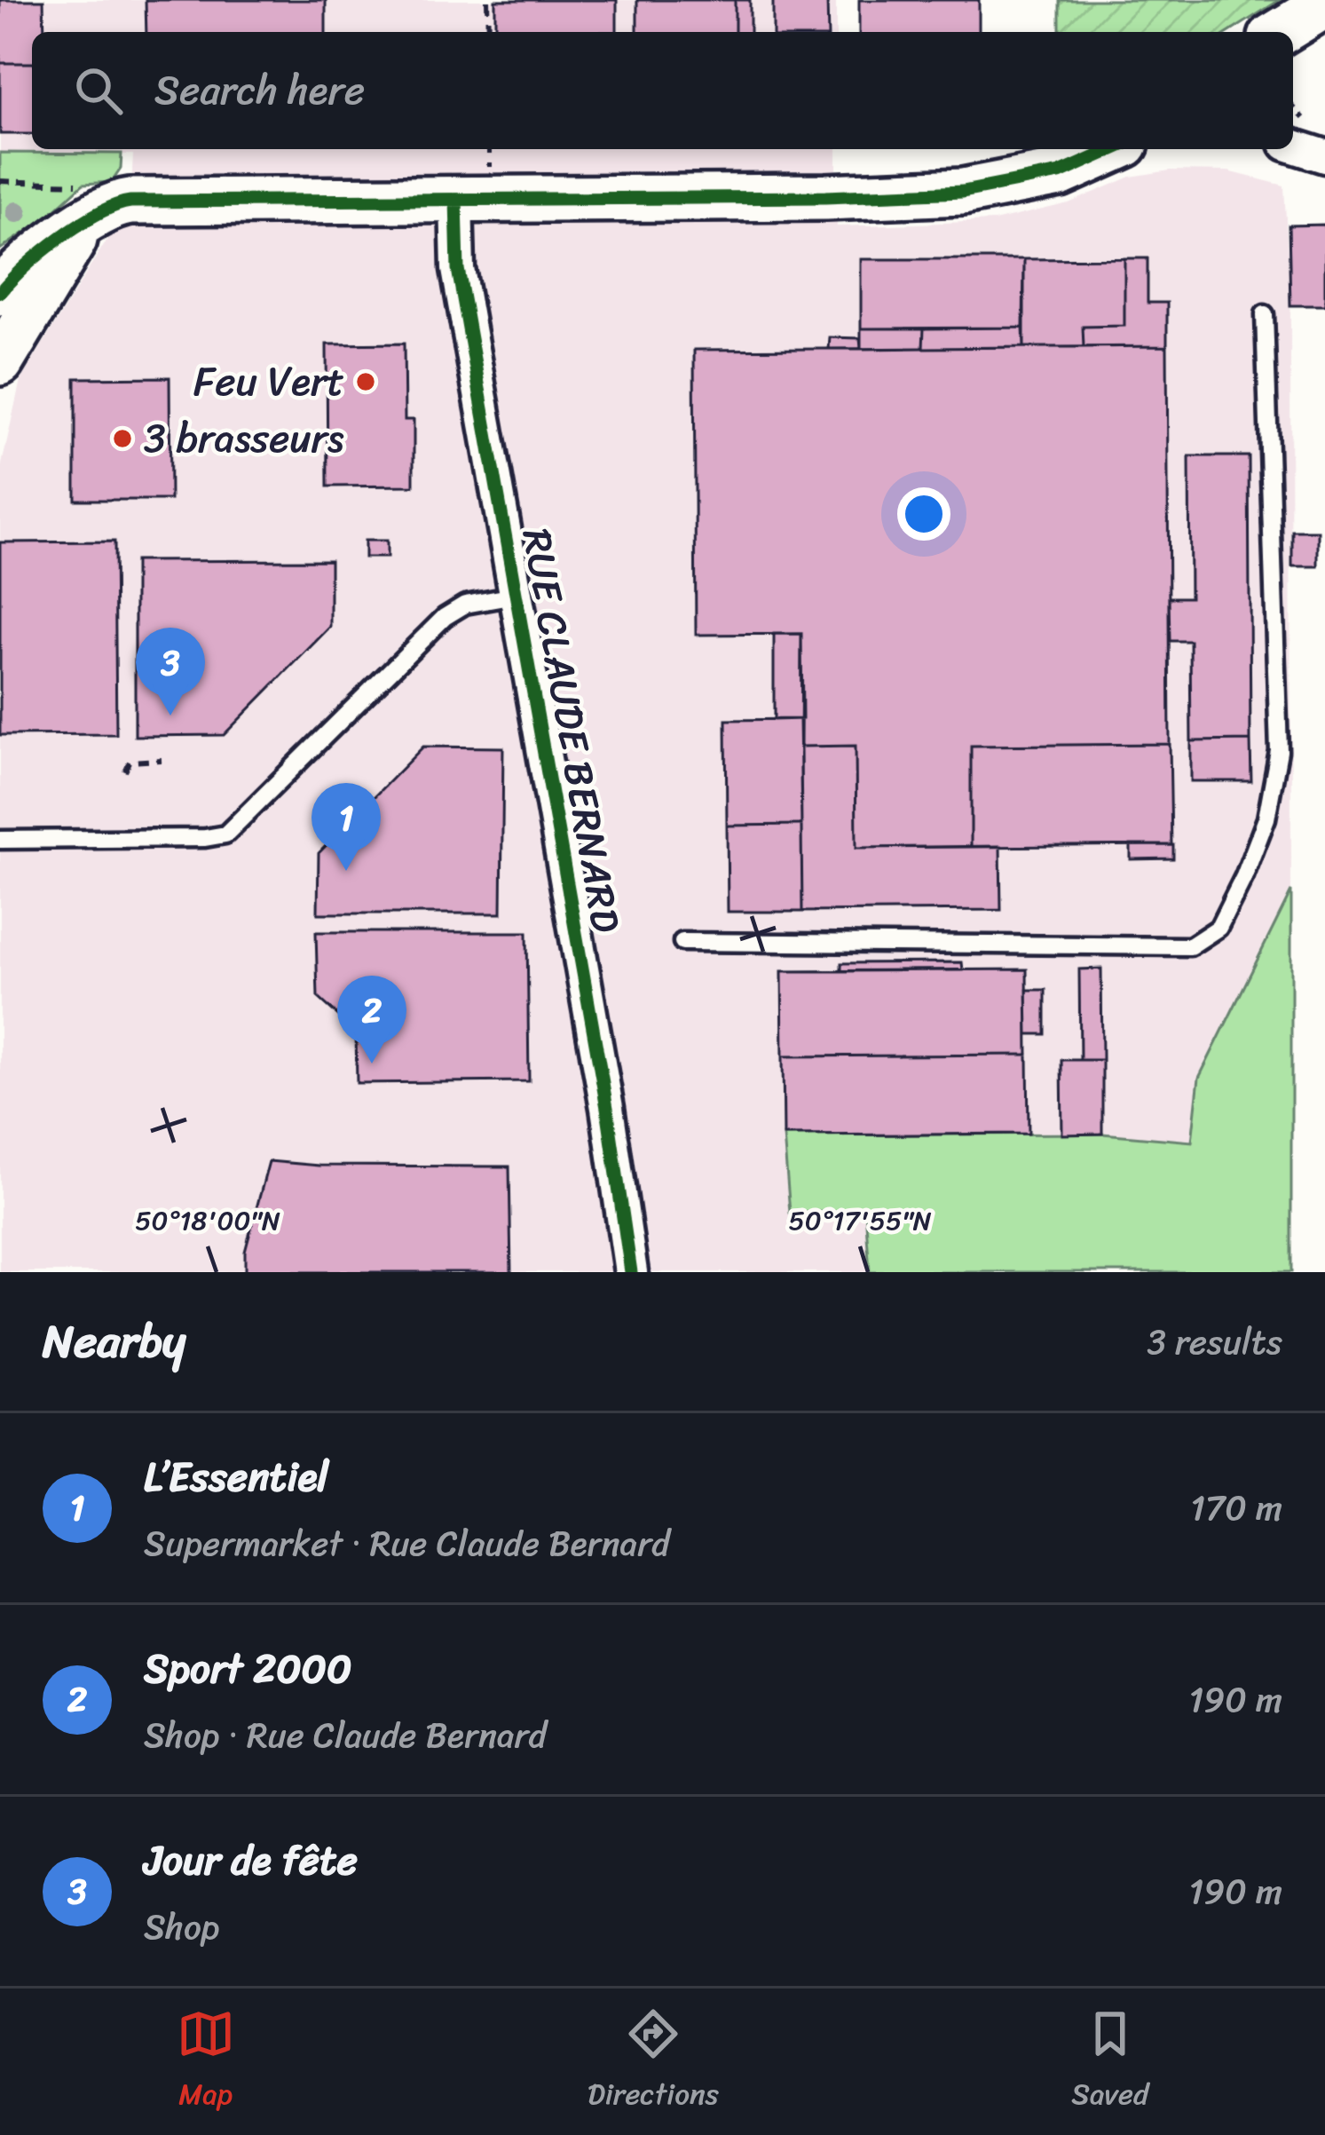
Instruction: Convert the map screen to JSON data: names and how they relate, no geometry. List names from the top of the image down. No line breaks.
{"streets":{"street":["RUE CLAUDE BERNARD"]},"places":["Feu Vert","3 brasseurs"],"page":{"search":"Search here","pins":["3","1","2"],"heading":["Nearby","3 results"],"list":[{"mark":"1","name":"L’Essentiel","note":"Supermarket · Rue Claude Bernard","value":"170 m"},{"mark":"2","name":"Sport 2000","note":"Shop · Rue Claude Bernard","value":"190 m"},{"mark":"3","name":"Jour de fête","note":"Shop","value":"190 m"}],"nav":["Map","Directions","Saved"]},"coordinates":["50°18'00\"N","50°17'55\"N"]}
